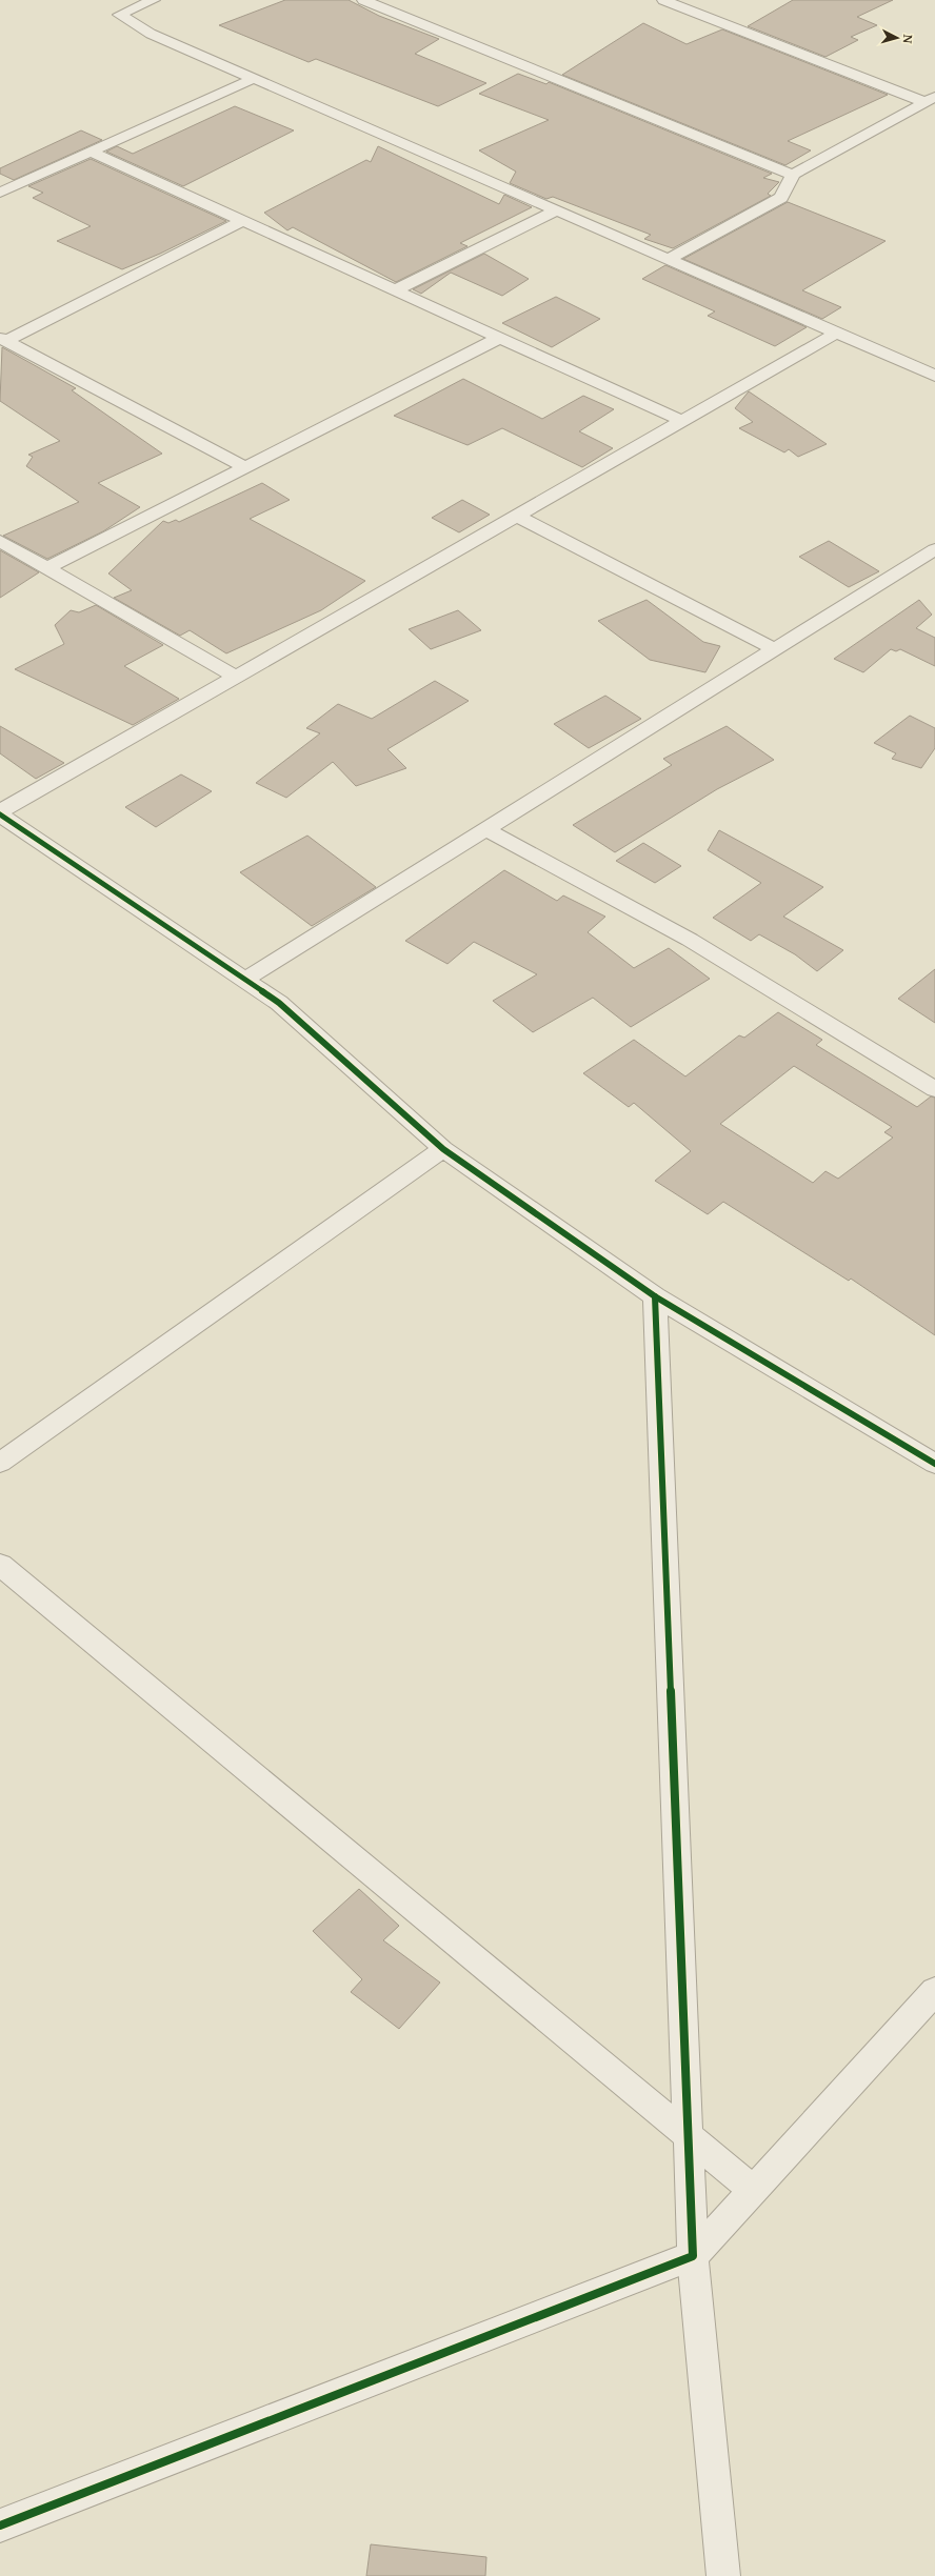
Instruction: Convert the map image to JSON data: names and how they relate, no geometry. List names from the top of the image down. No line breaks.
{"north":"right"}
